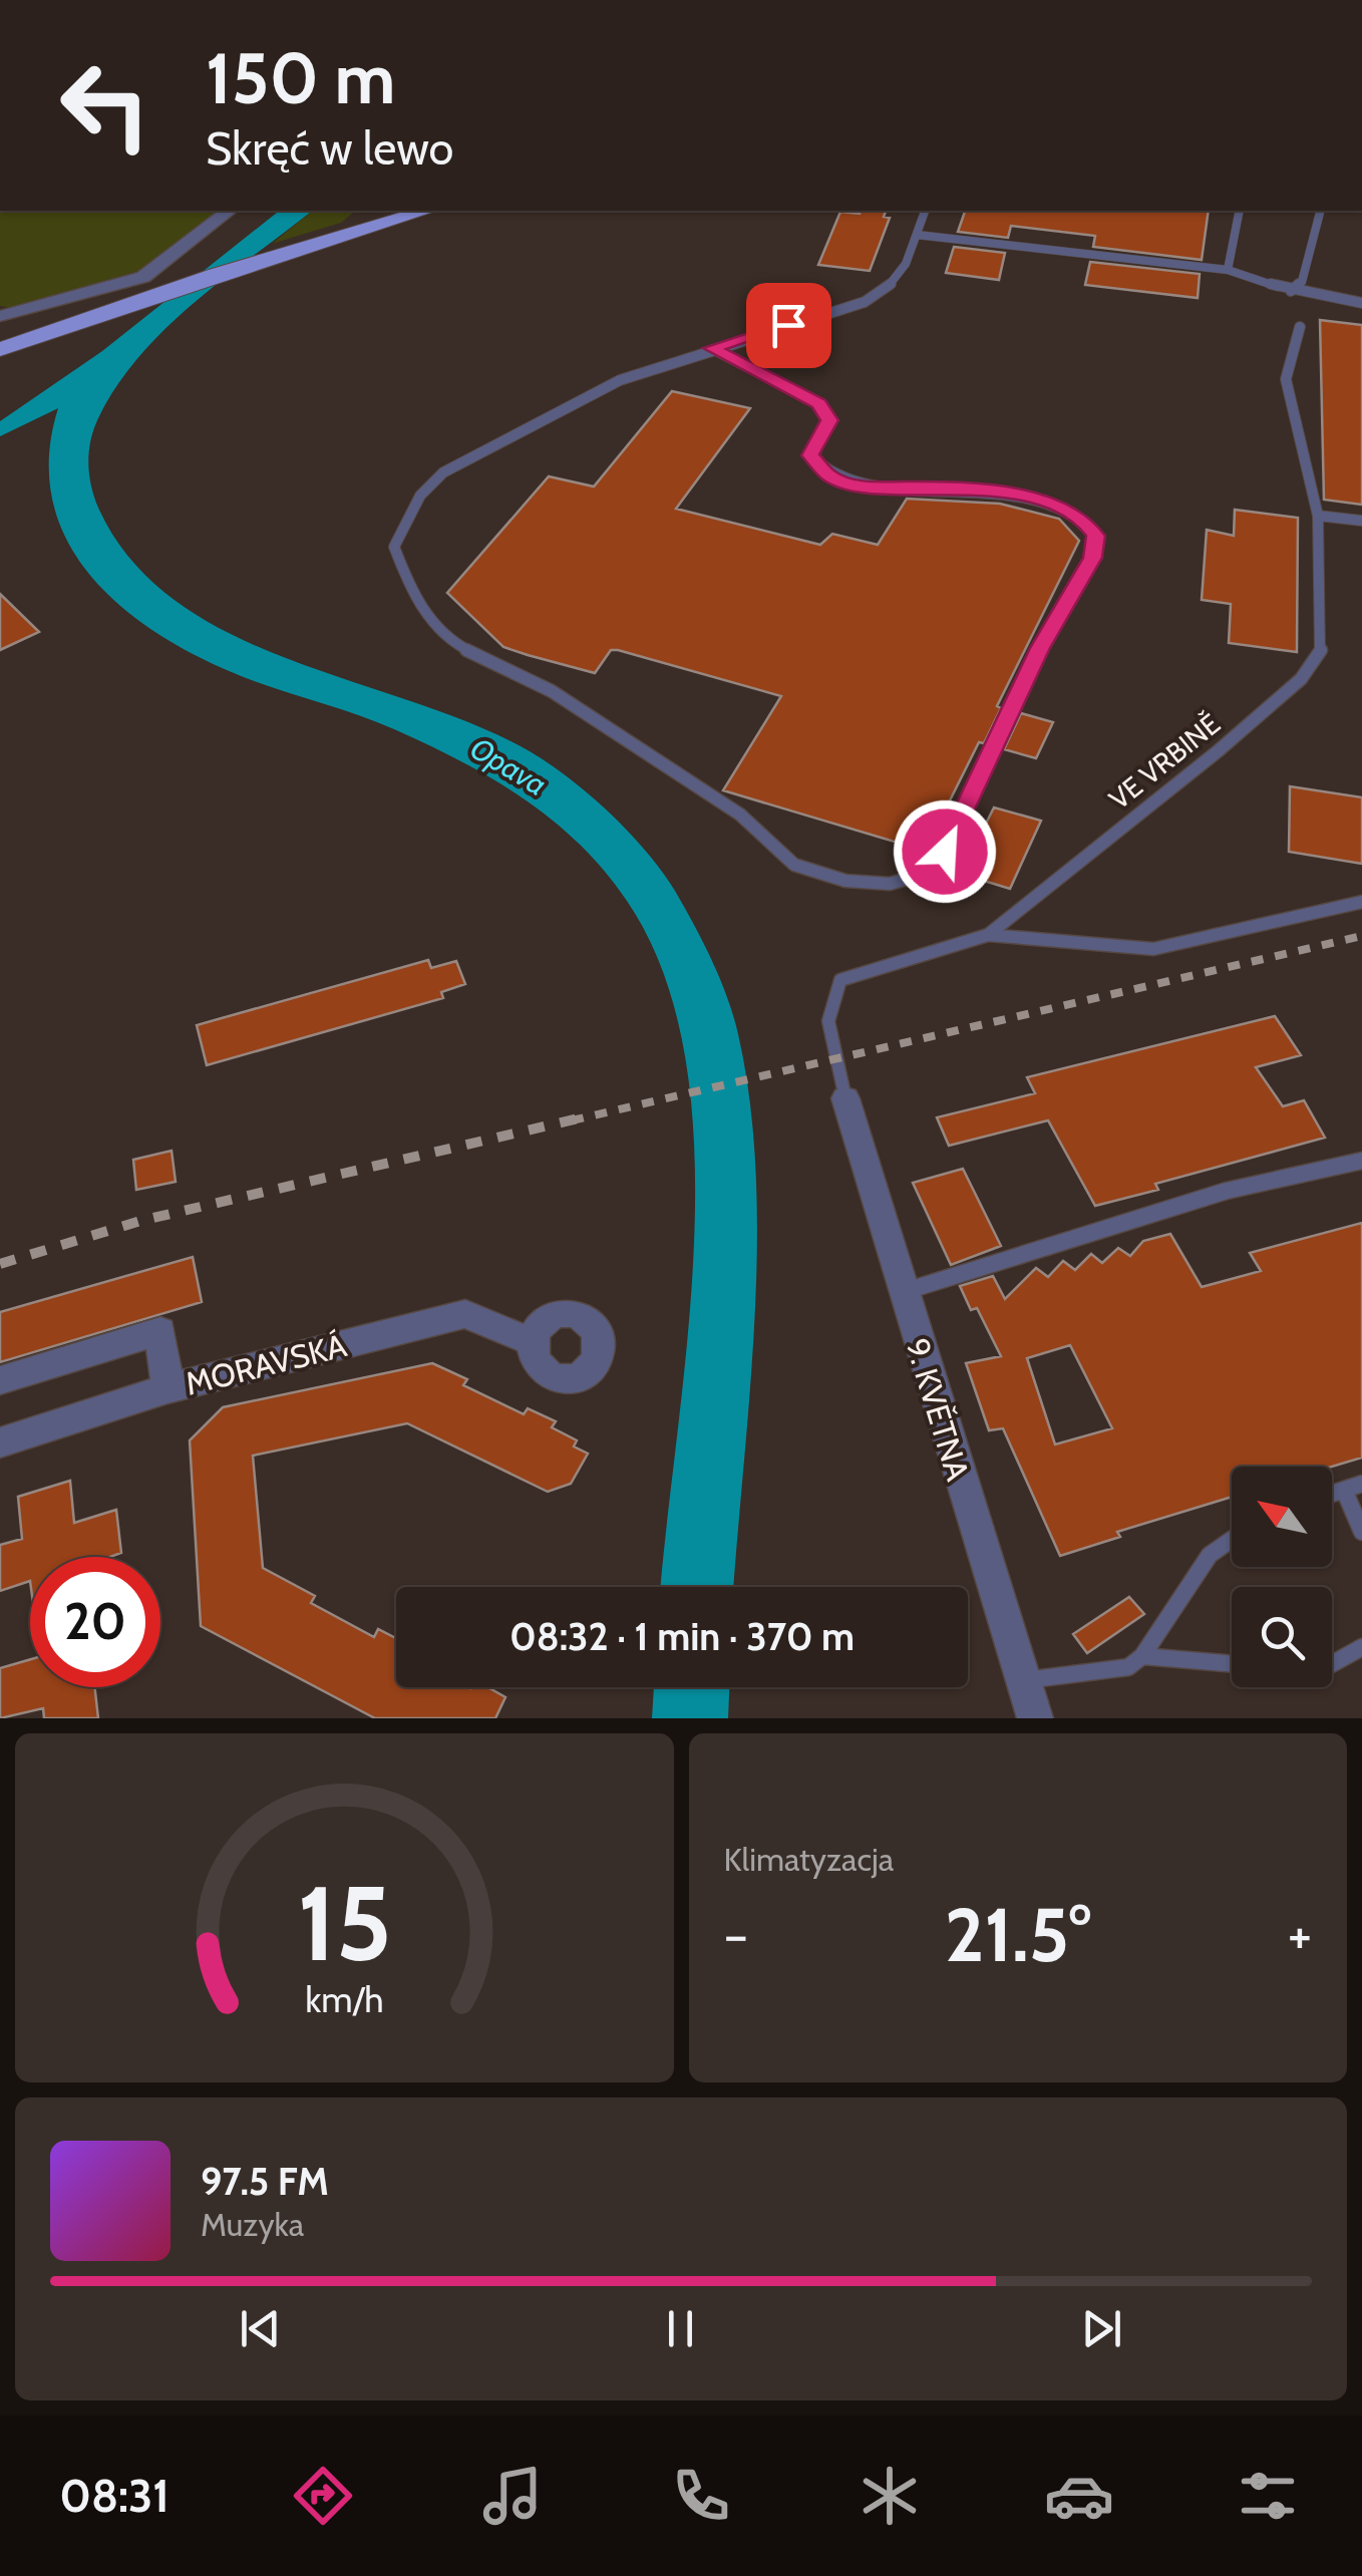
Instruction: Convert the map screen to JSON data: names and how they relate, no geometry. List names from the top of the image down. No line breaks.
{"streets":{"street":["MORAVSKÁ","9. KVĚTNA"],"lane":["VE VRBINĚ"]},"crossings":[["VE VRBINĚ","9. KVĚTNA"]],"water":["Opava"],"north":"top left","page":{"turn":["150 m","Skręć w lewo"],"limit":"20","trip":"08:32 · 1 min · 370 m","tile":"Klimatyzacja","heat":["−","21.5°","+"],"song":["97.5 FM","Muzyka"],"tabs":"08:31","gauge":["15","km/h"]}}
